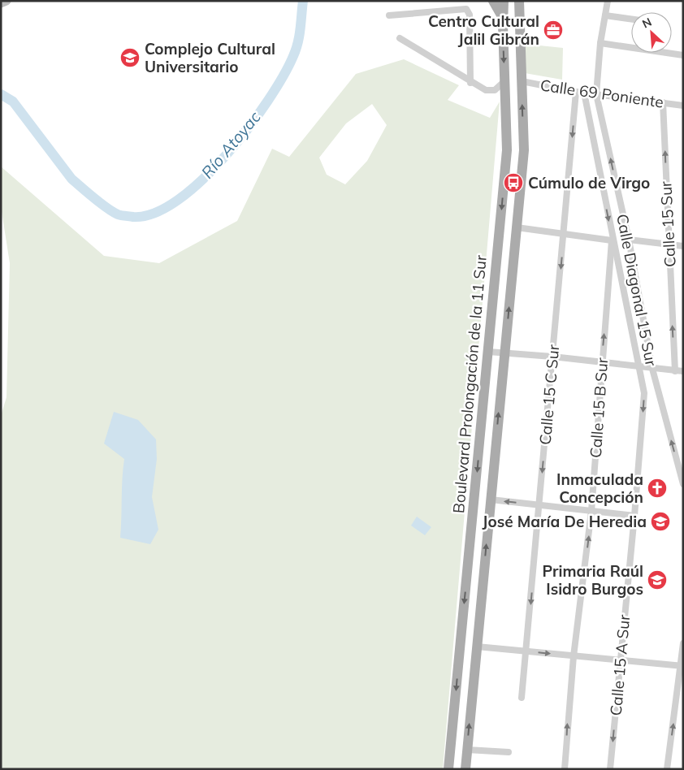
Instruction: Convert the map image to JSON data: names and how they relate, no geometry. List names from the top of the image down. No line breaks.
{"streets":{"main road":["Boulevard Prolongación de la 11 Sur"],"street":["Calle 69 Poniente","Calle 15 Sur","Calle Diagonal 15 Sur","Calle 15 C Sur","Calle 15 B Sur","Calle 15 A Sur"]},"crossings":[["Calle 69 Poniente","Calle 15 Sur"],["Calle 69 Poniente","Calle Diagonal 15 Sur"],["Calle 69 Poniente","Boulevard Prolongación de la 11 Sur"],["Calle 69 Poniente","Calle 15 C Sur"],["Calle Diagonal 15 Sur","Calle 15 B Sur"],["Calle Diagonal 15 Sur","Calle 15 A Sur"]],"one_way":["Calle 15 Sur","Calle 15 C Sur","Calle 15 B Sur","Calle 15 A Sur"],"water":["Río Atoyac"],"places":{"office":["Centro Cultural Jalil Gibrán"],"school or university":["Complejo Cultural Universitario","José María De Heredia","Primaria Raúl Isidro Burgos"],"bus stop":["Cúmulo de Virgo"],"church":["Inmaculada Concepción"]},"north":"top left"}
